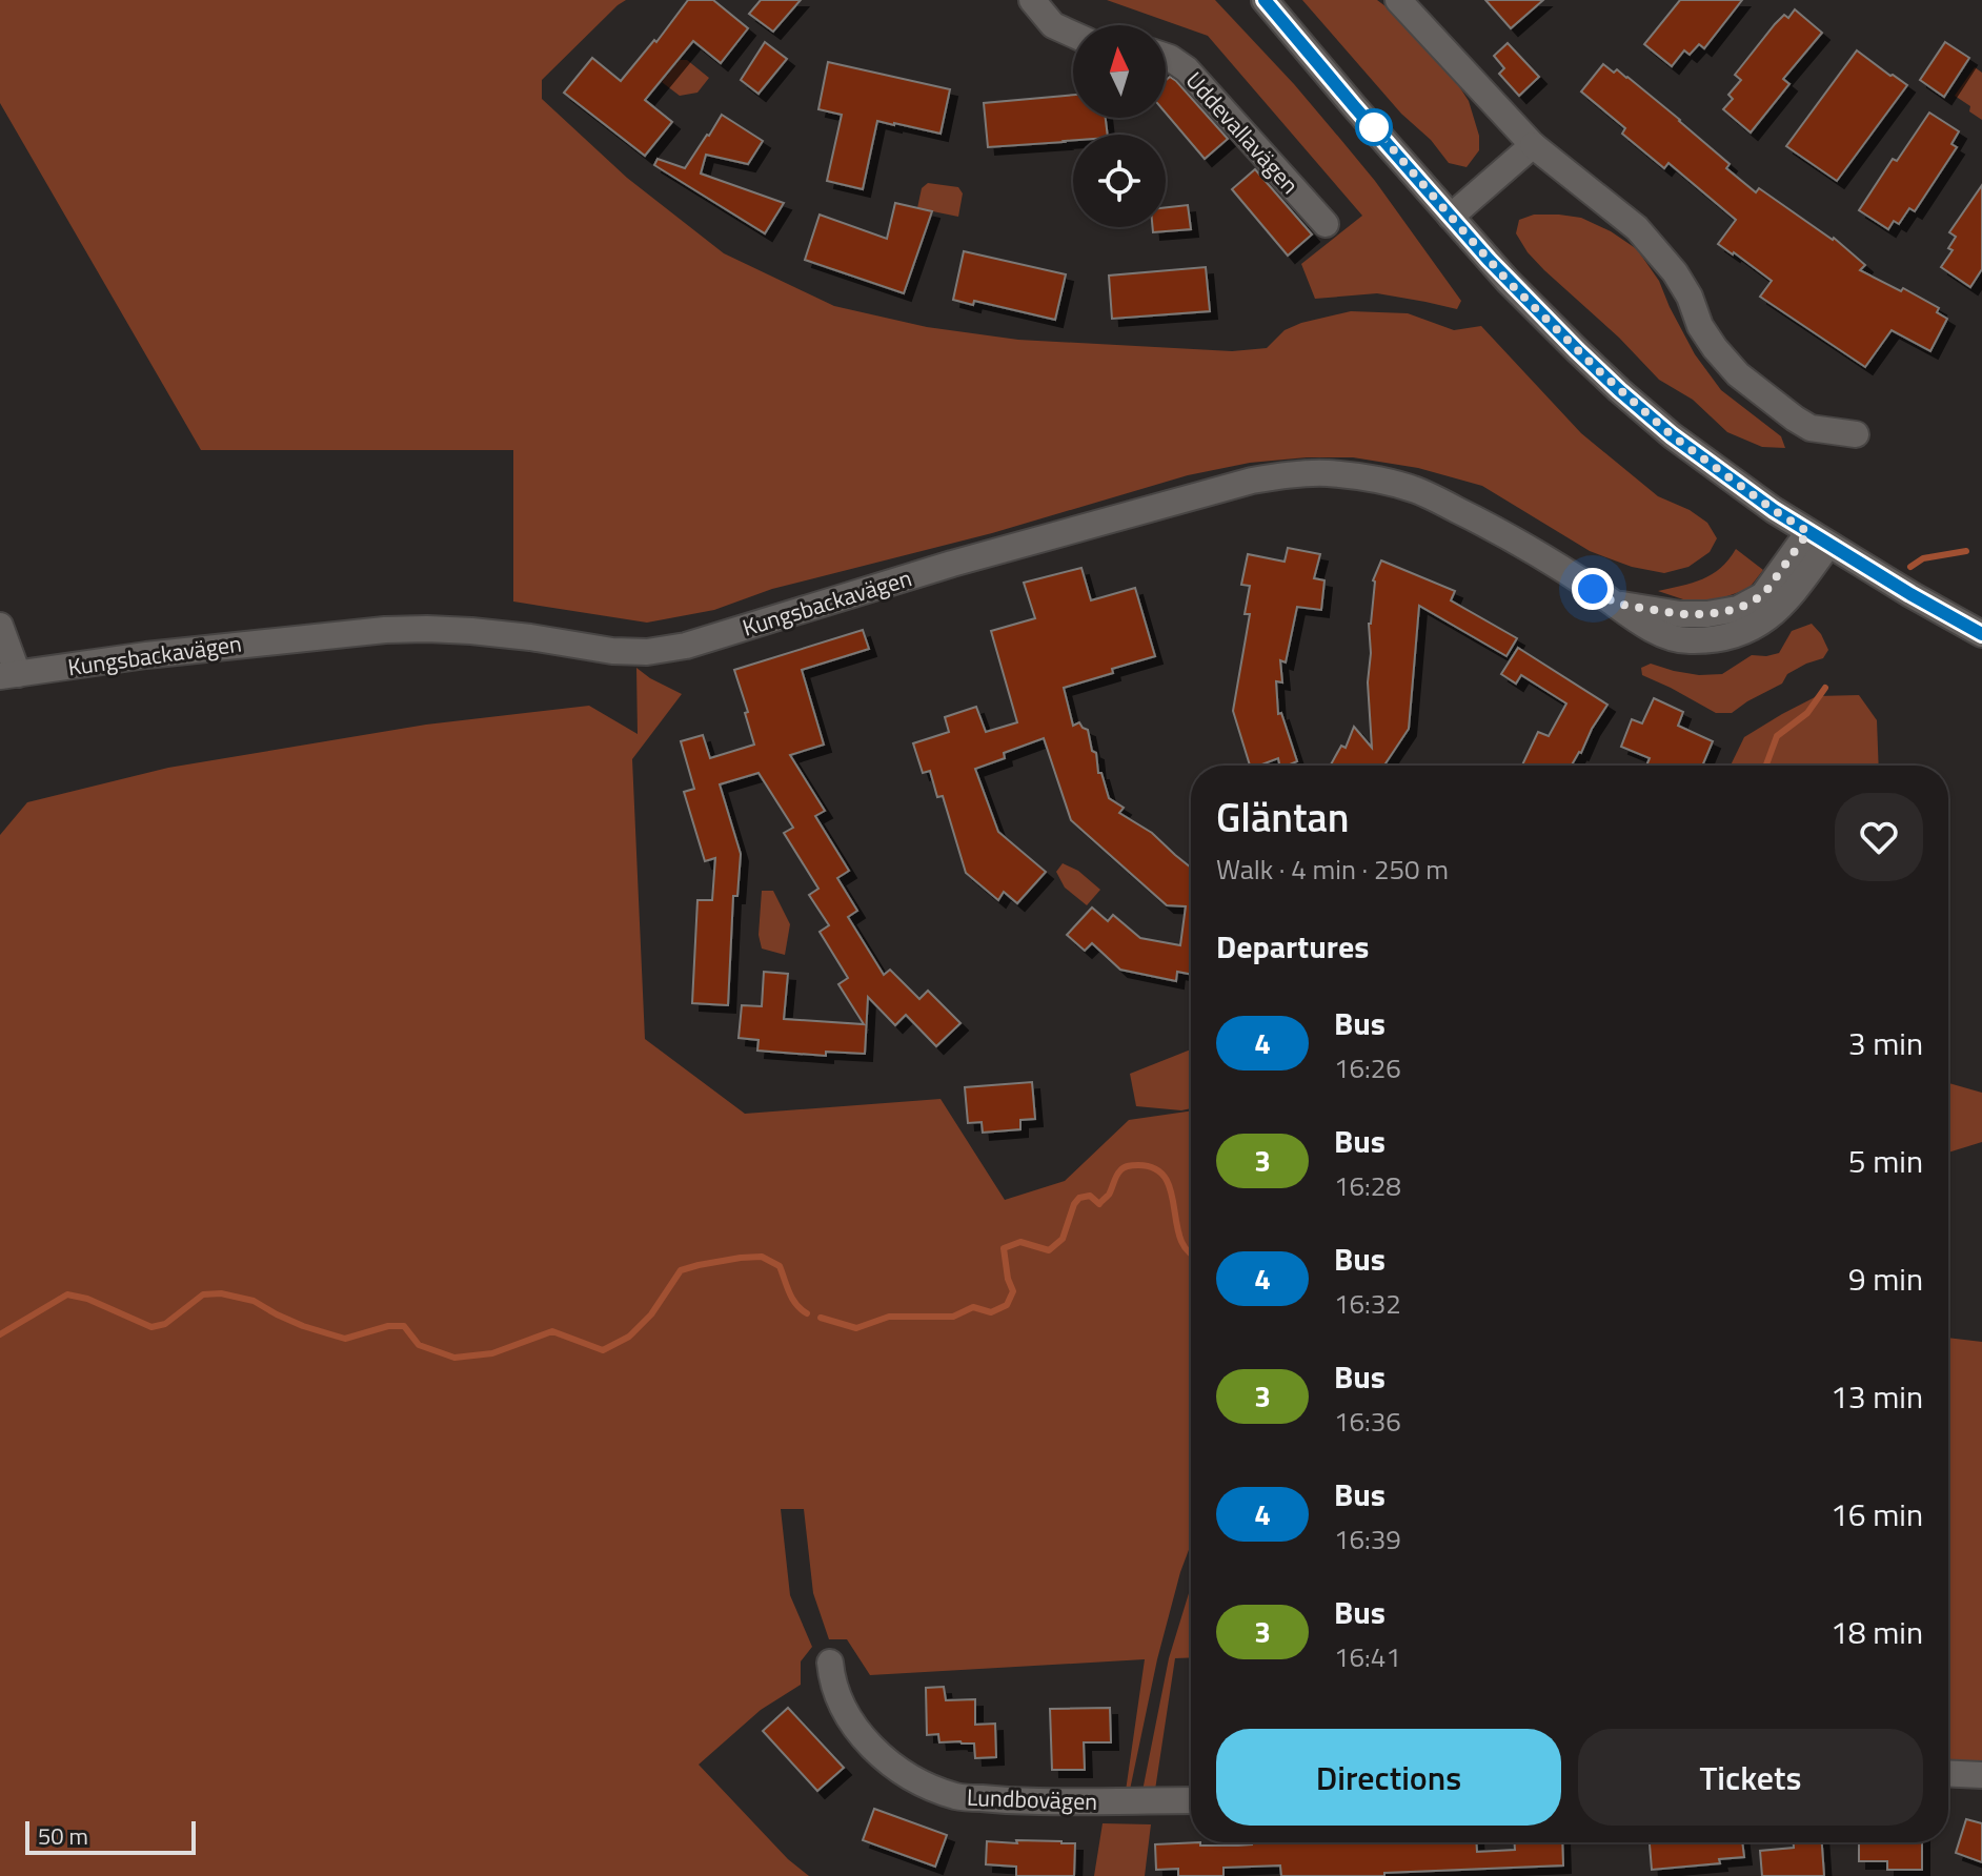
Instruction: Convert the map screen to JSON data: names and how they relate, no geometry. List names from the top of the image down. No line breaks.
{"streets":{"street":["Uddevallavägen","Kungsbackavägen","Lundbovägen"]},"lines":["bus line 4"],"scale_bar":"50 m","north":"top","page":{"heading":[["Gläntan","Walk · 4 min · 250 m"],"Departures"],"list":[{"mark":"4","name":"Bus","note":"16:26","value":"3 min"},{"mark":"3","name":"Bus","note":"16:28","value":"5 min"},{"mark":"4","name":"Bus","note":"16:32","value":"9 min"},{"mark":"3","name":"Bus","note":"16:36","value":"13 min"},{"mark":"4","name":"Bus","note":"16:39","value":"16 min"},{"mark":"3","name":"Bus","note":"16:41","value":"18 min"}],"buttons":["Directions","Tickets"],"scale":"50 m"}}
